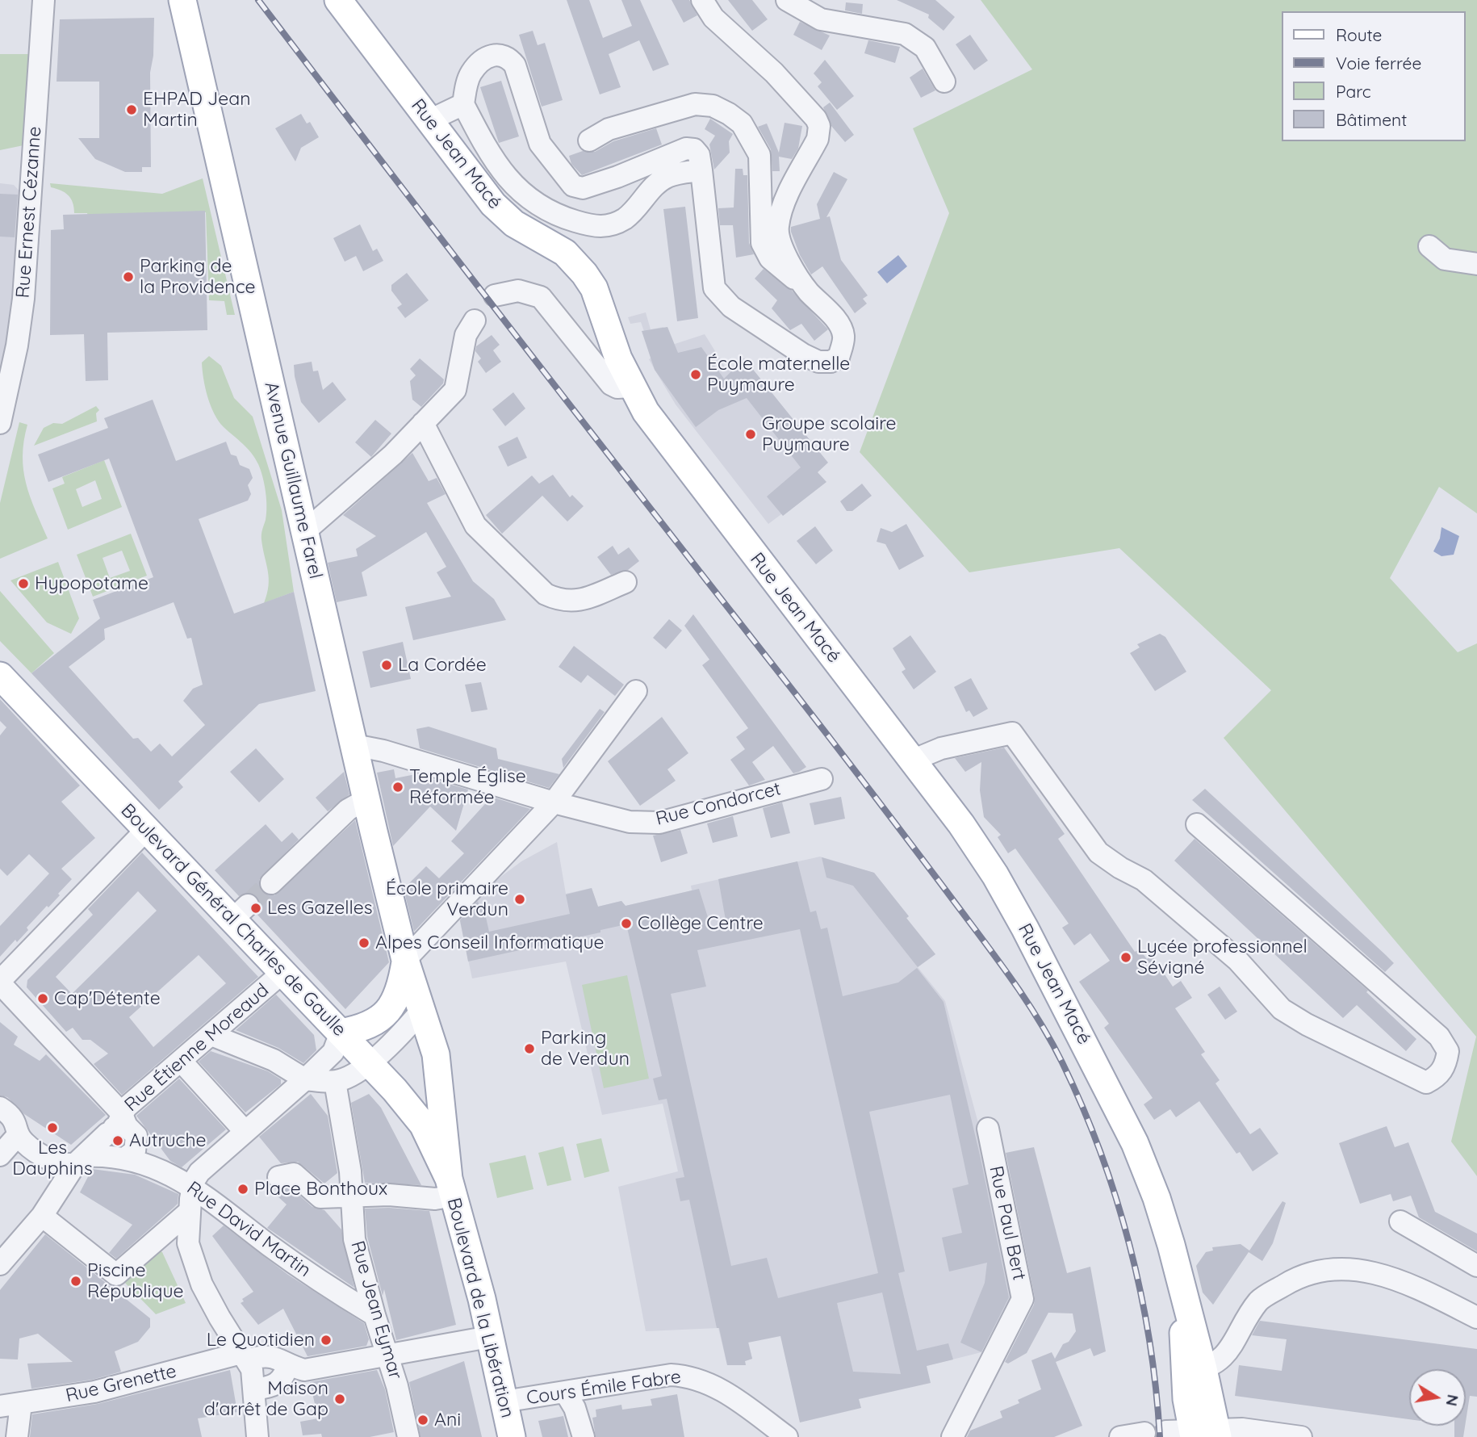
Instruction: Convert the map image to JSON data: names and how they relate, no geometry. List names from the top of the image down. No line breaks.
{"streets":{"main road":["Rue Jean Macé","Avenue Guillaume Farel","Boulevard Général Charles de Gaulle","Boulevard de la Libération"],"street":["Rue Ernest Cézanne","Rue Condorcet","Rue Étienne Moreaud","Rue Paul Bert","Rue David Martin","Rue Jean Eymar","Rue Grenette","Cours Émile Fabre"]},"crossings":[["Avenue Guillaume Farel","Rue Condorcet"],["Avenue Guillaume Farel","Boulevard Général Charles de Gaulle"],["Avenue Guillaume Farel","Boulevard de la Libération"],["Boulevard Général Charles de Gaulle","Rue Étienne Moreaud"],["Boulevard Général Charles de Gaulle","Boulevard de la Libération"],["Rue David Martin","Rue Jean Eymar"],["Boulevard de la Libération","Rue Grenette"],["Boulevard de la Libération","Cours Émile Fabre"],["Rue Jean Eymar","Rue Grenette"]],"places":["EHPAD Jean Martin","Parking de la Providence","École maternelle Puymaure","Groupe scolaire Puymaure","Hypopotame","La Cordée","Temple Église Réformée","École primaire Verdun","Les Gazelles","Collège Centre","Alpes Conseil Informatique","Lycée professionnel Sévigné","Cap'Détente","Parking de Verdun","Les Dauphins","Autruche","Place Bonthoux","Piscine République","Le Quotidien","Maison d'arrêt de Gap","Ani"],"legend":["Route","Voie ferrée","Parc","Bâtiment"],"north":"right"}
